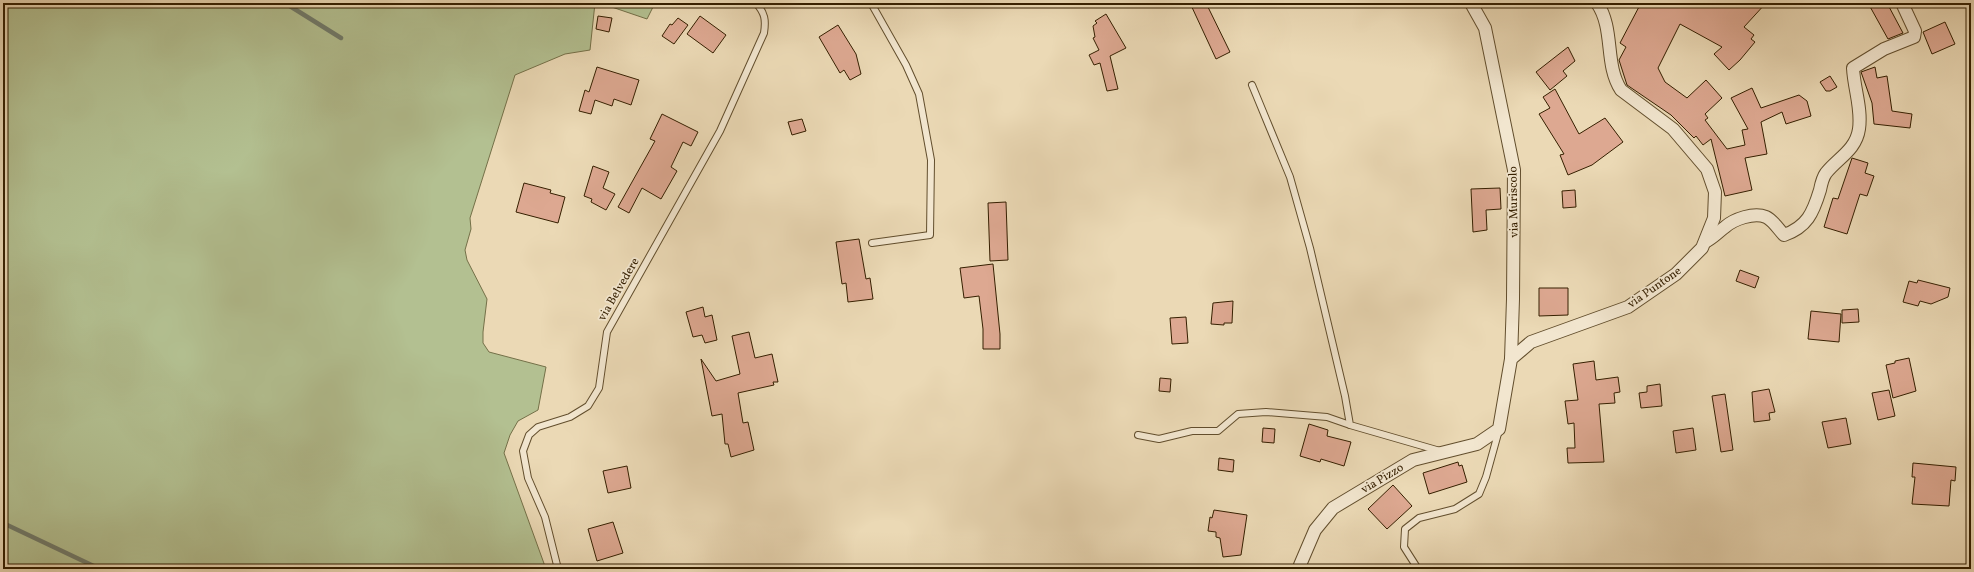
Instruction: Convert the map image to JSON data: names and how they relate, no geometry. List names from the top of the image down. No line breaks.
{"streets":{"street":["via Muriscolo","via Puntone","via Pizzo"],"lane":["via Belvedere"]},"crossings":[["via Muriscolo","via Puntone"]]}
